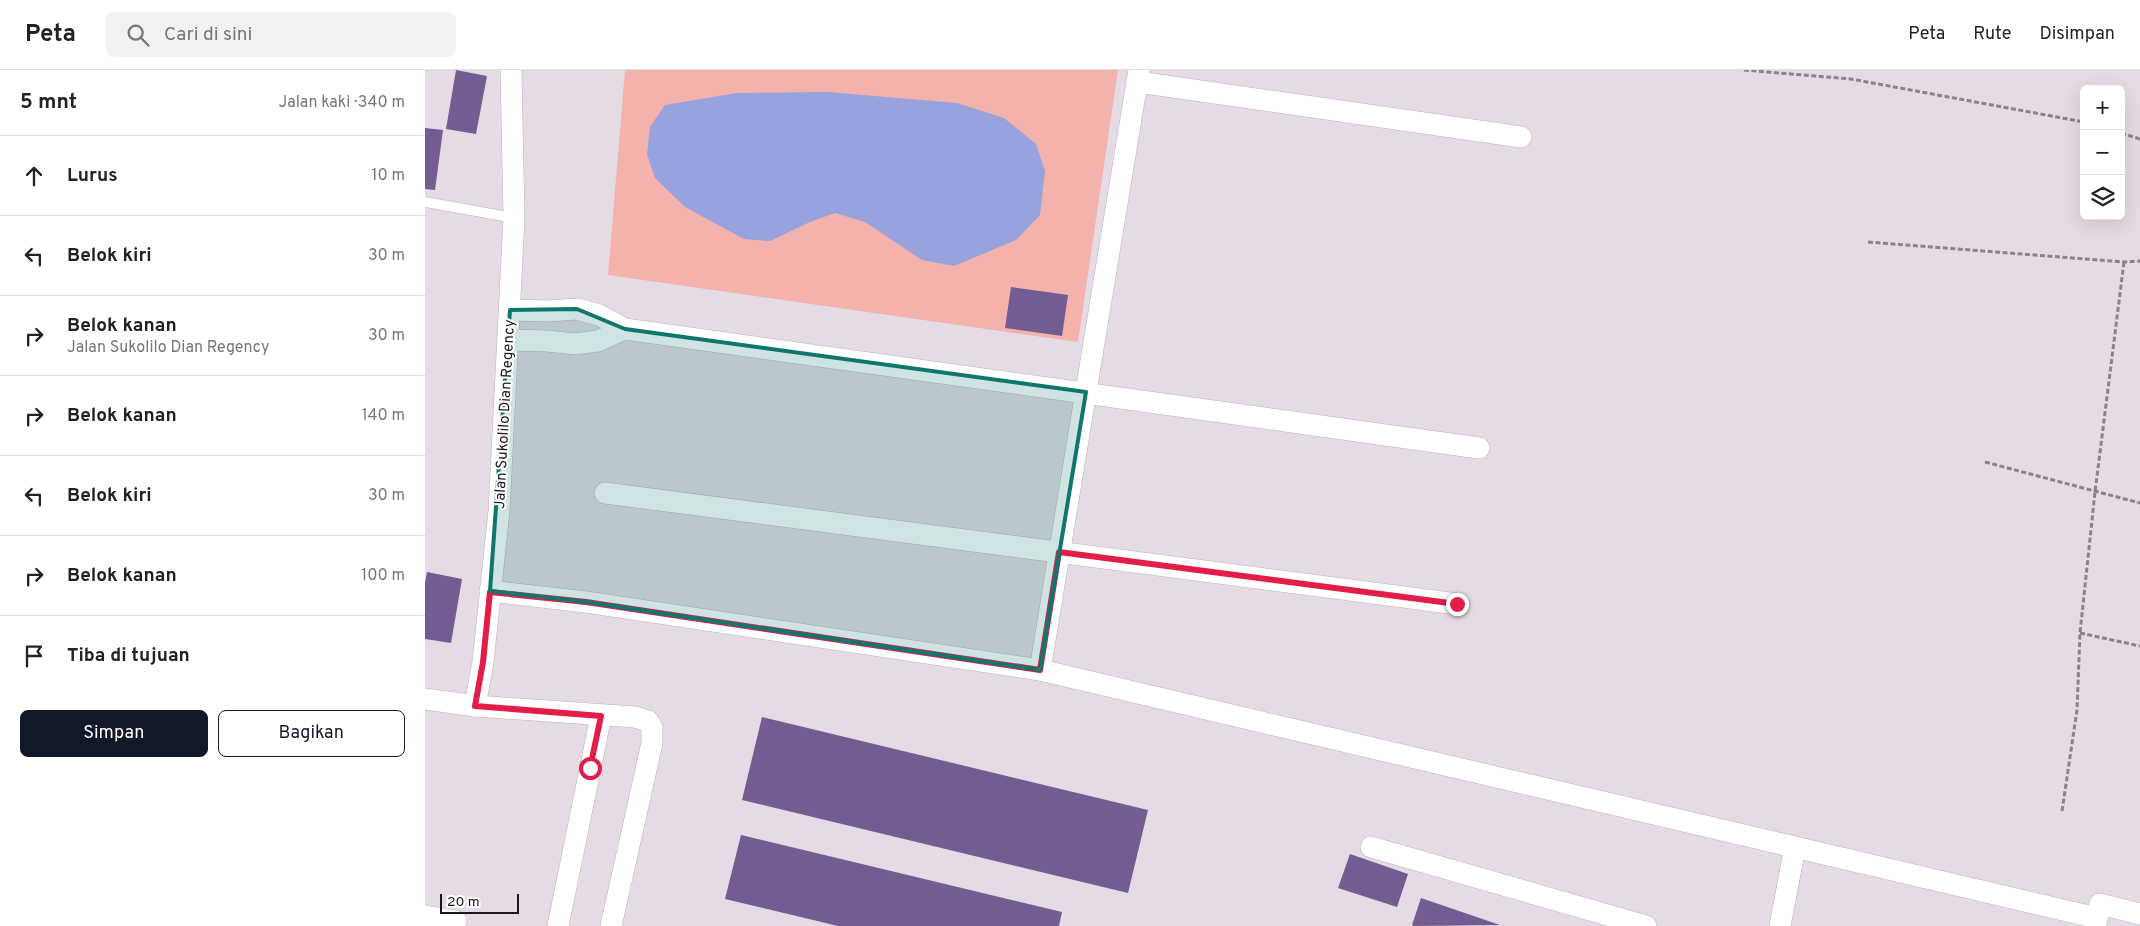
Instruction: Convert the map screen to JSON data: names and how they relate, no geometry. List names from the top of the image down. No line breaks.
{"streets":{"street":["Jalan Sukolilo Dian Regency"]},"scale_bar":"20 m","page":{"header":"Peta","search":"Cari di sini","nav":["Peta","Rute","Disimpan"],"heading":["5 mnt","Jalan kaki · 340 m"],"map_buttons":["+","−"],"list":[["Lurus","10 m"],["Belok kiri","30 m"],["Belok kanan","Jalan Sukolilo Dian Regency","30 m"],["Belok kanan","140 m"],["Belok kiri","30 m"],["Belok kanan","100 m"],"Tiba di tujuan"],"buttons":["Simpan","Bagikan"],"scale":"20 m"}}
